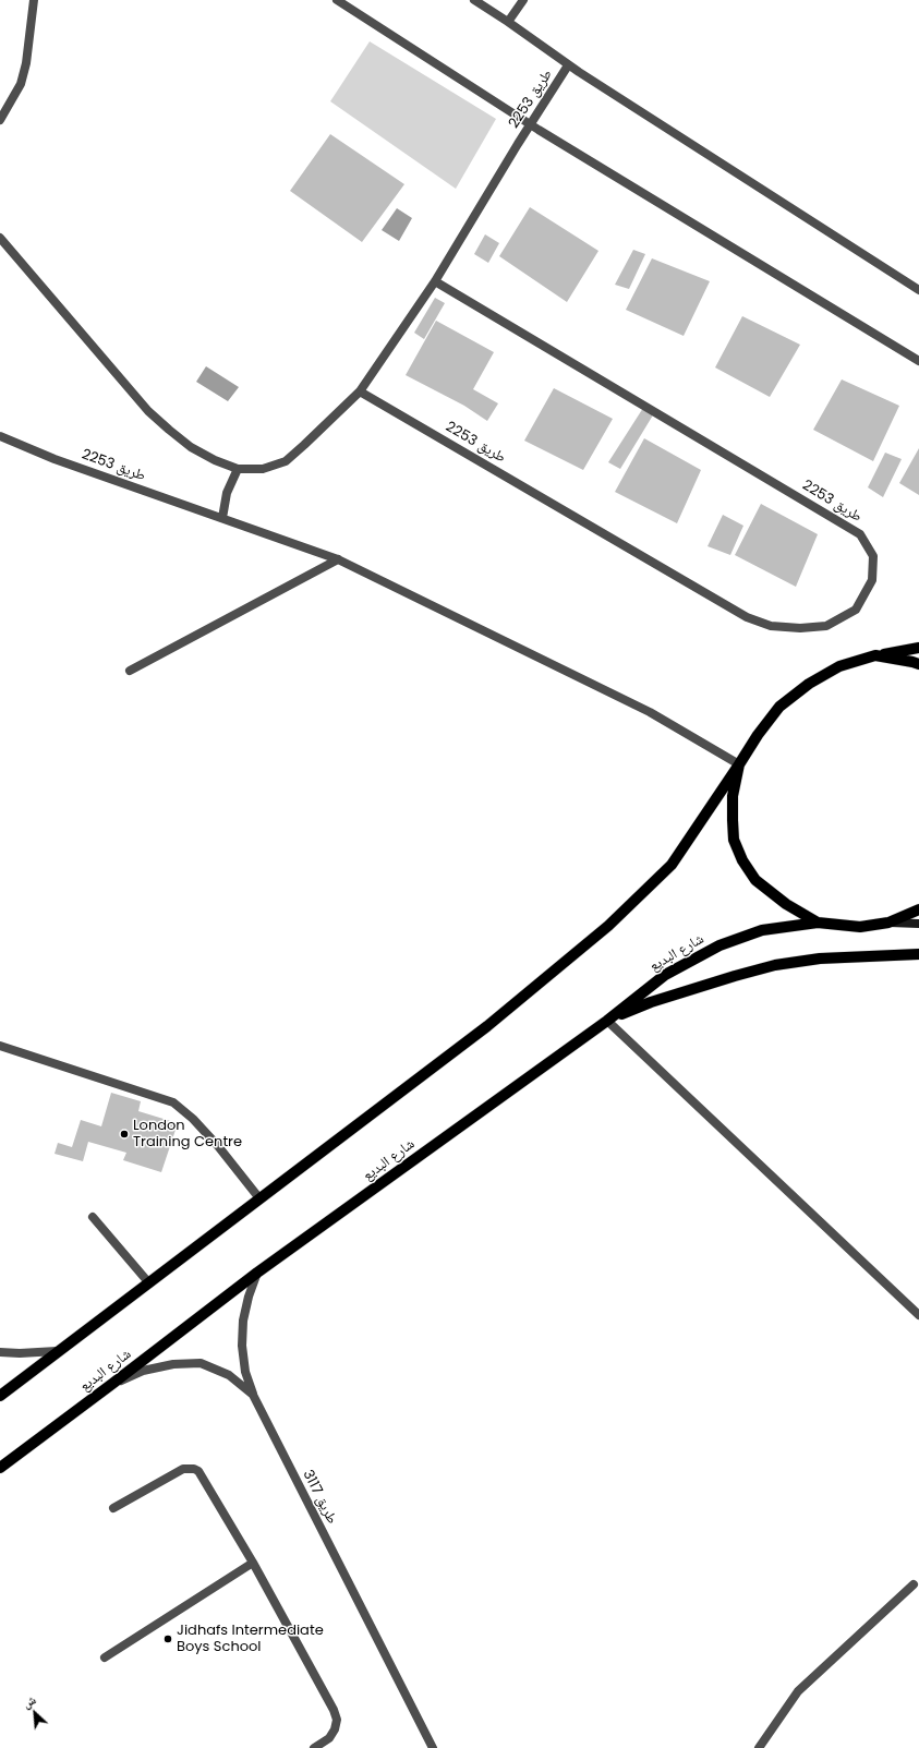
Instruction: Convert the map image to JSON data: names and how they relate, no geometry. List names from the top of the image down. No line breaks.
{"streets":{"main road":["شارع البديع"],"street":["طريق 2253","طريق 3117"]},"crossings":[["شارع البديع","طريق 3117"]],"places":["London Training Centre","Jidhafs Intermediate Boys School"],"north":"top left"}
